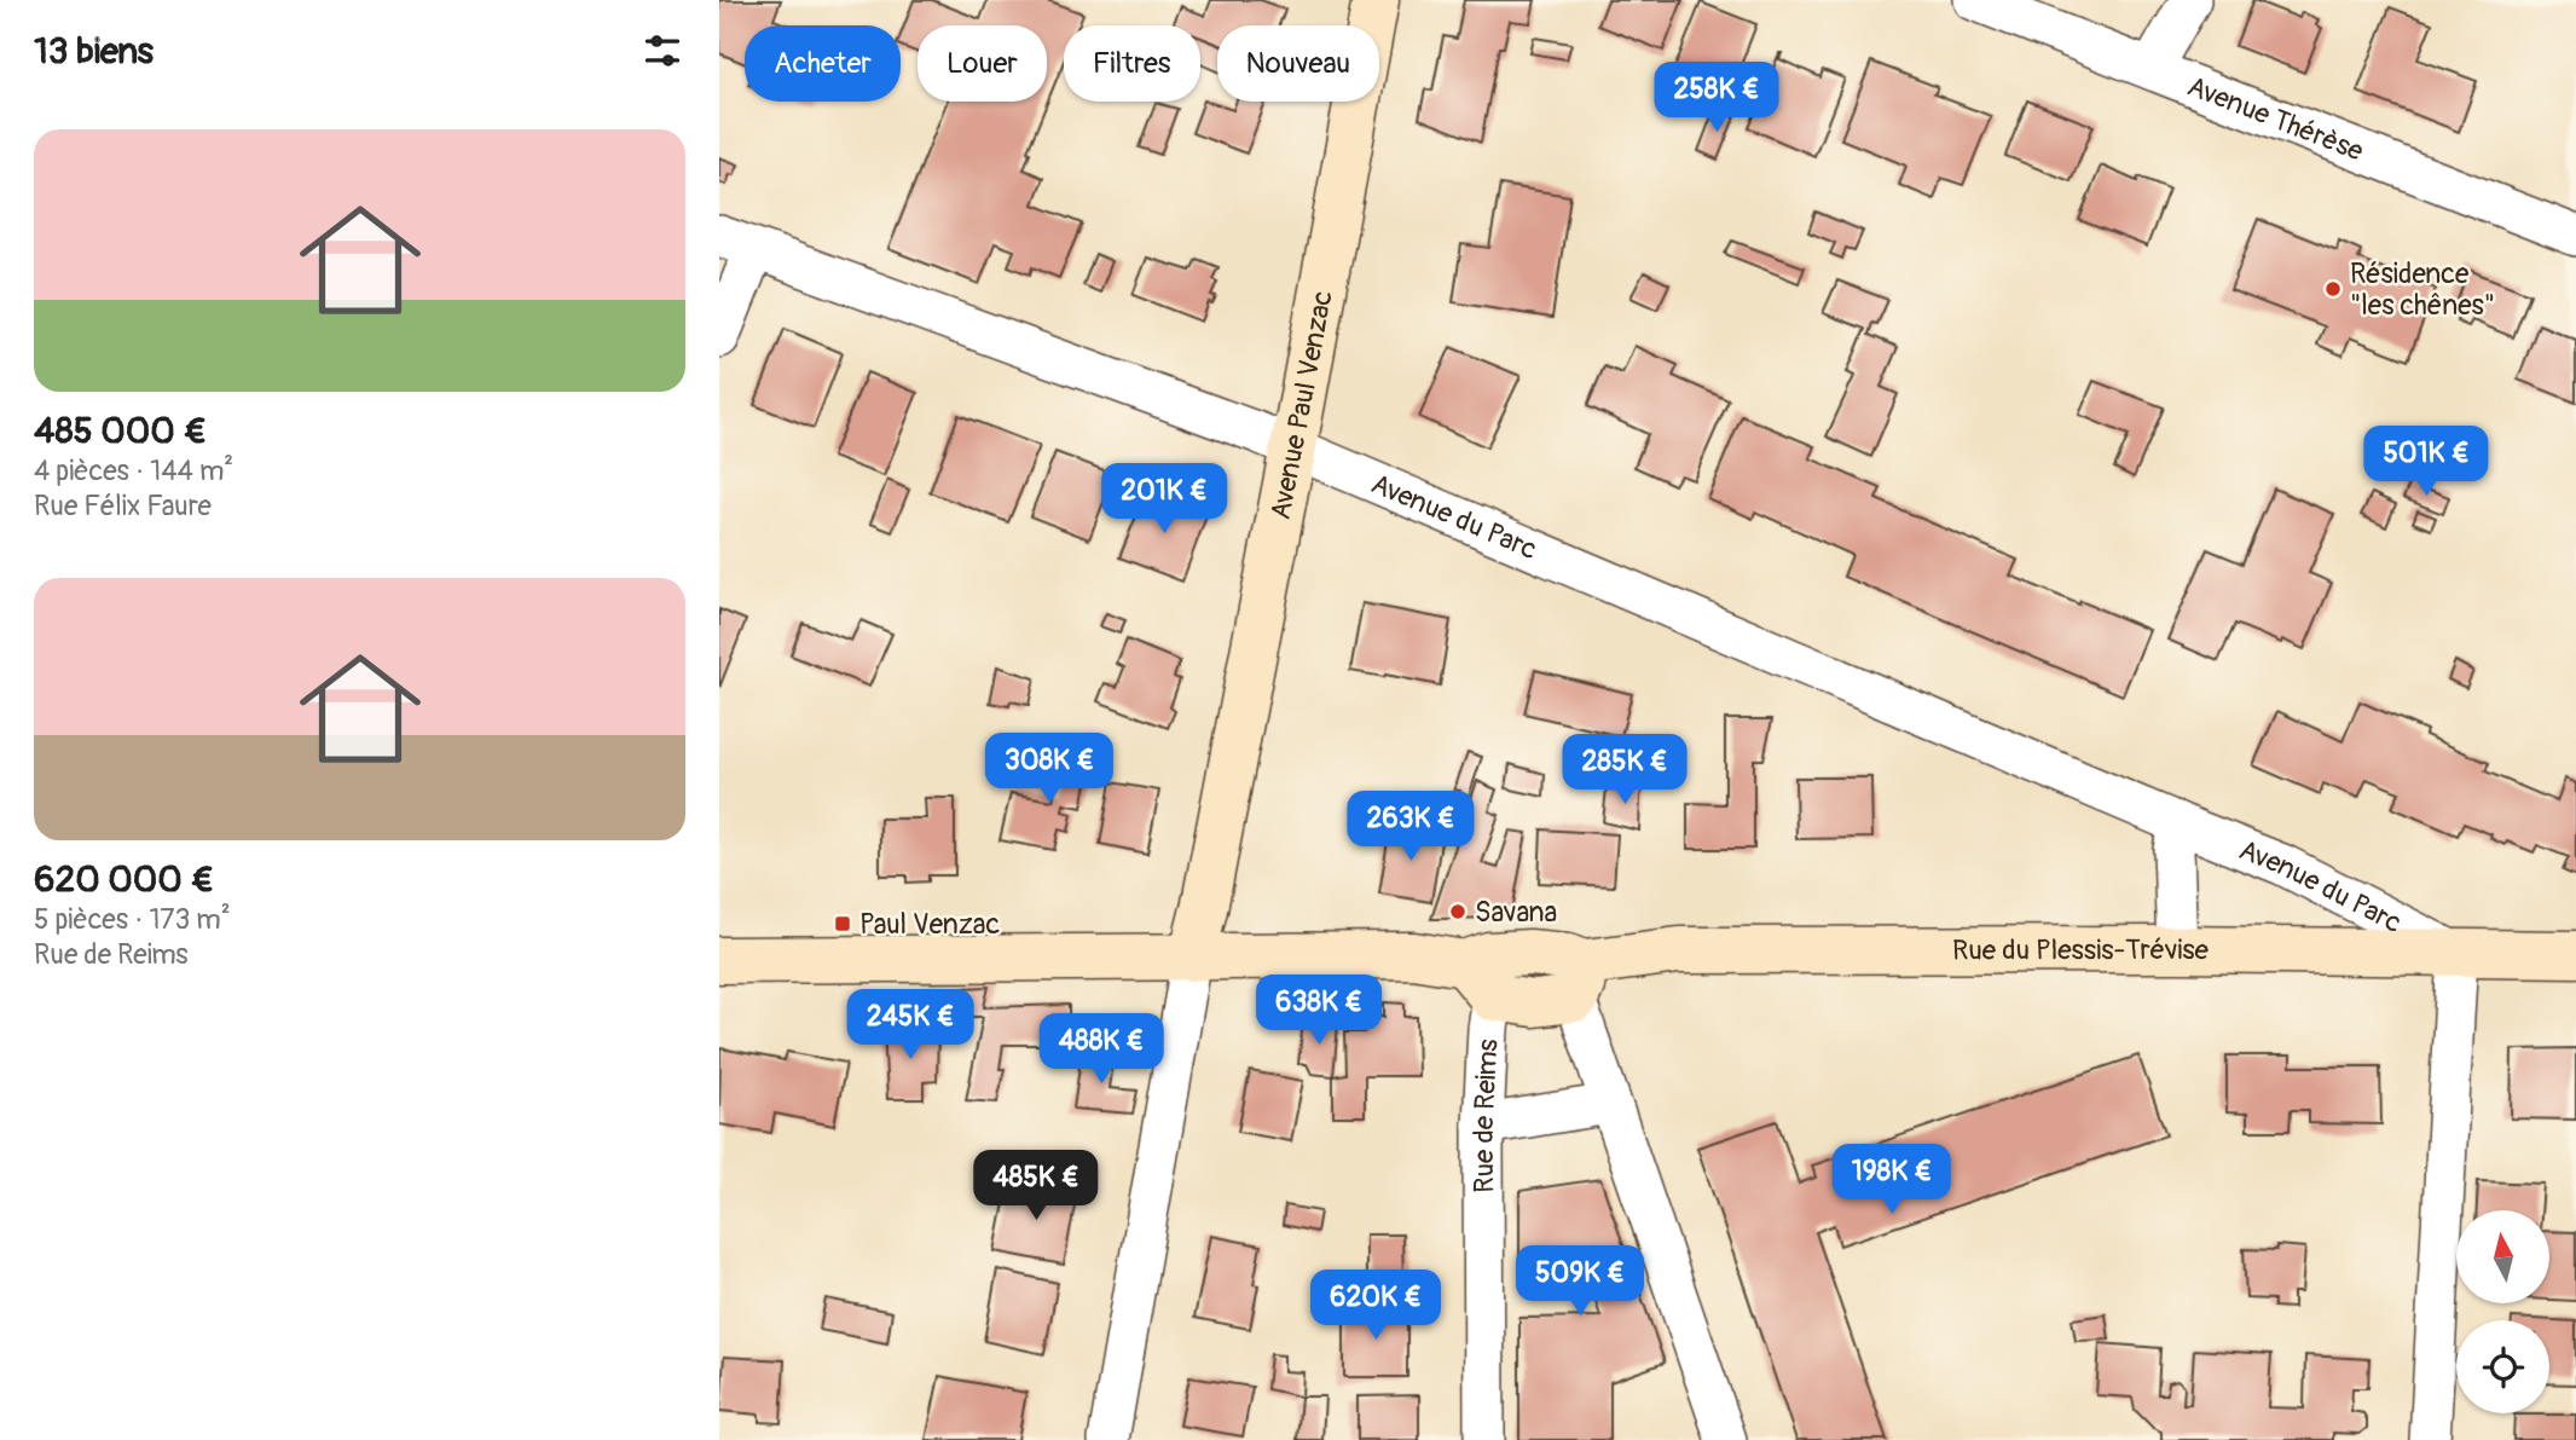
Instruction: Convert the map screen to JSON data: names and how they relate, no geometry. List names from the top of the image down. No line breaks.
{"streets":{"street":["Avenue Thérèse","Avenue Paul Venzac","Avenue du Parc","Rue du Plessis-Trévise","Rue de Reims"]},"crossings":[["Avenue Paul Venzac","Avenue du Parc"],["Avenue Paul Venzac","Rue du Plessis-Trévise"],["Avenue du Parc","Rue du Plessis-Trévise"],["Rue du Plessis-Trévise","Rue de Reims"]],"places":{"other":["Résidence \"les chênes\"","Savana"],"transit":["Paul Venzac"]},"north":"top","page":{"heading":"13 biens","chip":["Acheter","Louer","Filtres","Nouveau"],"price":["258K €","501K €","201K €","308K €","285K €","263K €","638K €","245K €","488K €","198K €","485K €","509K €","620K €"],"list":[{"name":"485 000 €","note":"4 pièces · 144 m² · Rue Félix Faure"},{"name":"620 000 €","note":"5 pièces · 173 m² · Rue de Reims"}]}}
